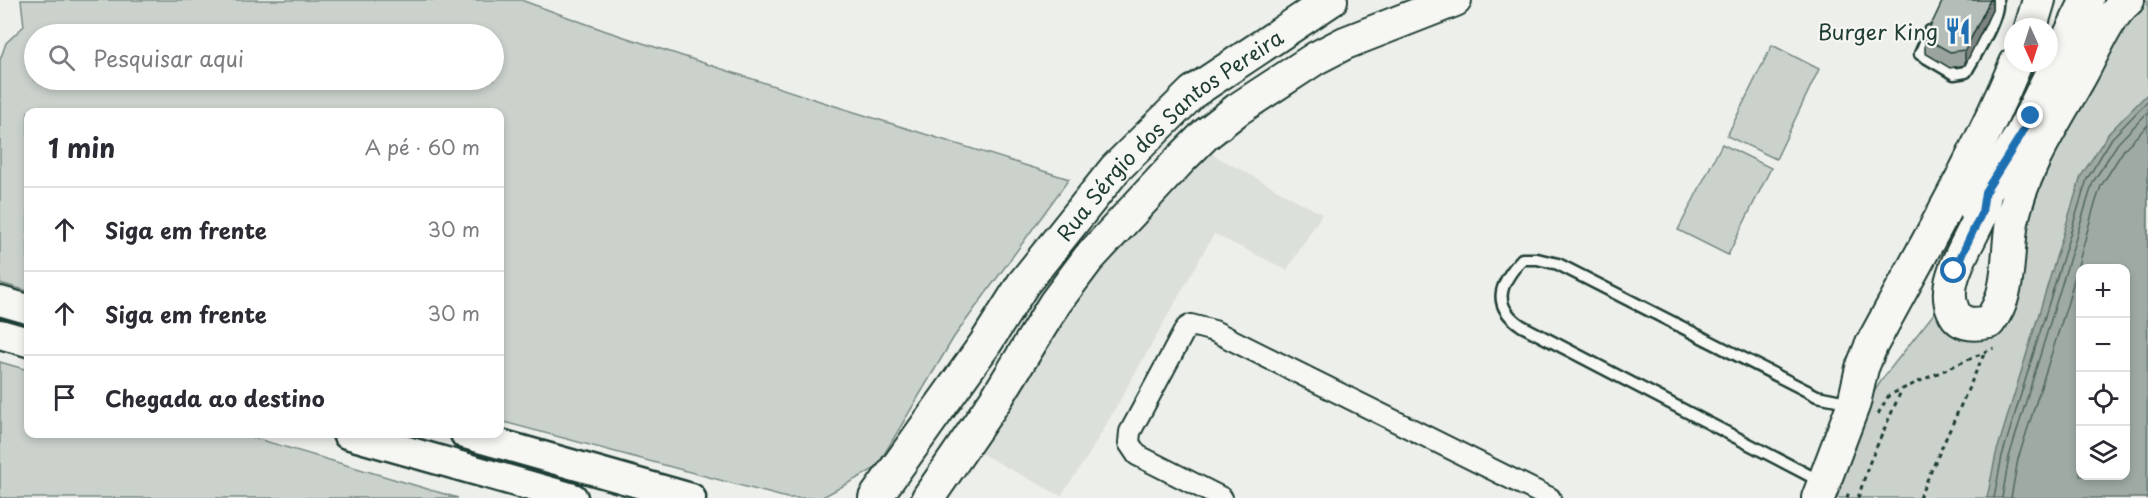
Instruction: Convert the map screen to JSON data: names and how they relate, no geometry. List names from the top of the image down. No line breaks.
{"streets":{"main road":["Rua Sérgio dos Santos Pereira"]},"places":{"restaurant":["Burger King"]},"north":"bottom","page":{"search":"Pesquisar aqui","heading":["1 min","A pé · 60 m"],"list":[["Siga em frente","30 m"],["Siga em frente","30 m"],"Chegada ao destino"],"map_buttons":["+","−"]}}
